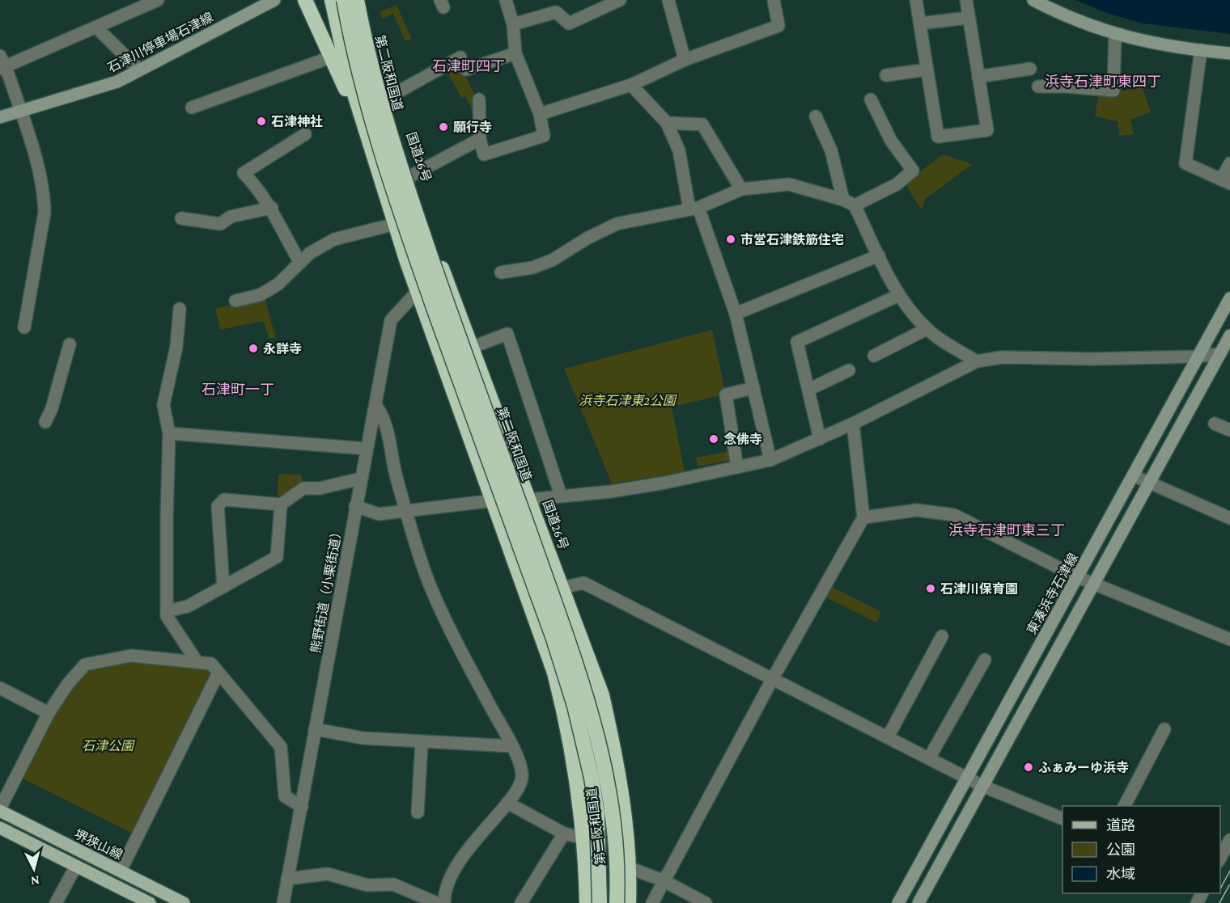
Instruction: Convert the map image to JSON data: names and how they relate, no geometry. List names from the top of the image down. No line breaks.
{"streets":{"highway":["第二阪和国道","国道26号"],"main road":["堺狭山線"],"street":["石津川停車場石津線","熊野街道（小栗街道）","東湊浜寺石津線"]},"districts":["石津町四丁","浜寺石津町東四丁","石津町一丁","浜寺石津町東三丁"],"parks":["浜寺石津東2公園","石津公園"],"places":["石津神社","願行寺","市営石津鉄筋住宅","永詳寺","念佛寺","石津川保育園","ふぁみーゆ浜寺"],"legend":["道路","公園","水域"],"north":"bottom"}
